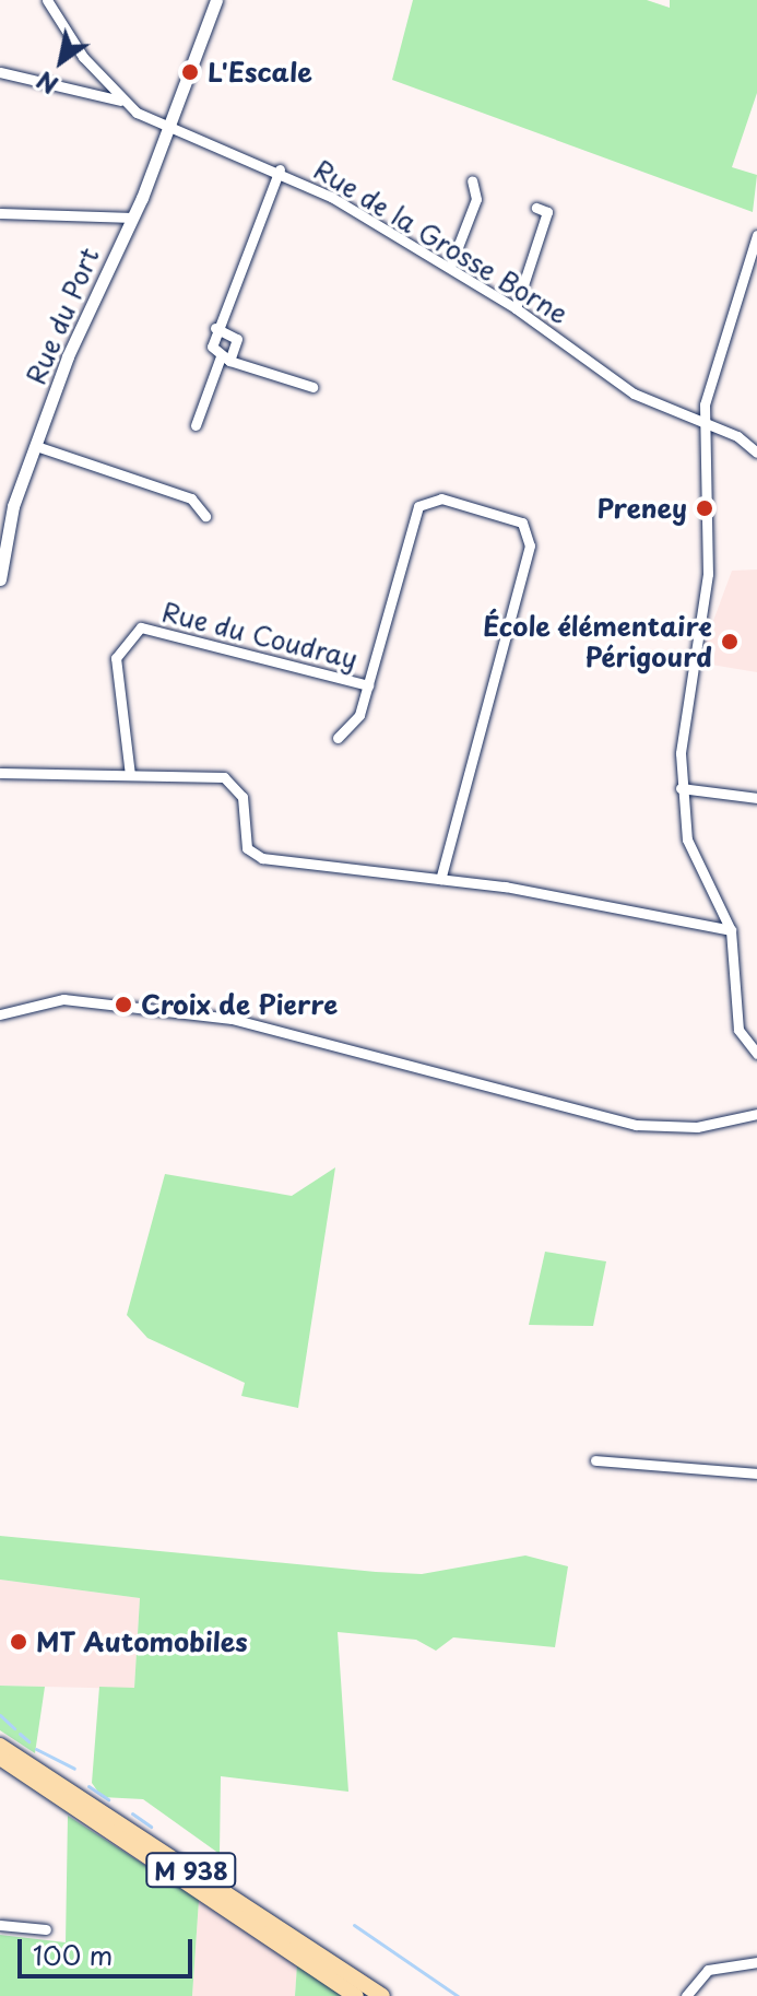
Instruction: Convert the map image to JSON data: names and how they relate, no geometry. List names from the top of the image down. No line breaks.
{"streets":{"main road":["M 938"],"street":["Rue de la Grosse Borne","Rue du Port","Rue du Coudray"]},"crossings":[["Rue de la Grosse Borne","Rue du Port"]],"places":["L'Escale","Preney","École élémentaire Périgourd","Croix de Pierre","MT Automobiles"],"scale_bar":"100 m","north":"bottom left"}
